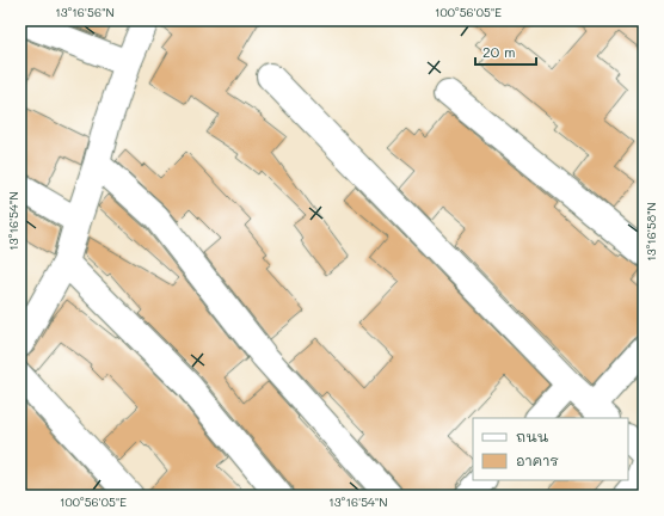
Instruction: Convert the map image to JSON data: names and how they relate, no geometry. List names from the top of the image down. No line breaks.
{"legend":["ถนน","อาคาร"],"scale_bar":"20 m","coordinates":["13°16'56\"N","100°56'05\"E","13°16'54\"N","13°16'58\"N"]}
